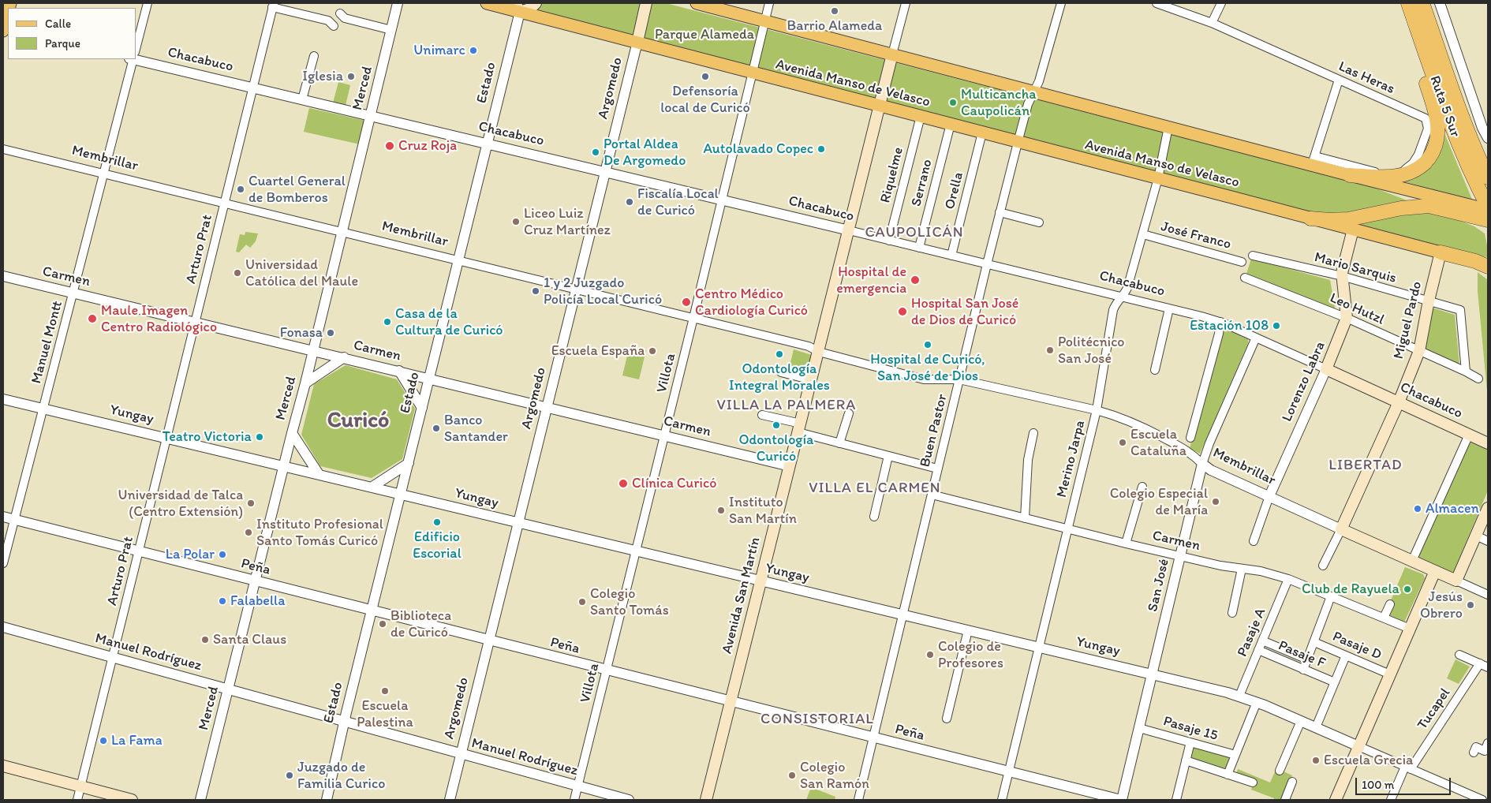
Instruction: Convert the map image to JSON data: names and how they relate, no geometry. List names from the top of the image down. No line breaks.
{"streets":{"highway":["Ruta 5 Sur"],"main road":["Chacabuco","Avenida Manso de Velasco","Argomedo","Membrillar","Miguel Pardo","Lorenzo Labra","Avenida San Martín"],"street":["Las Heras","Estado","Merced","Riquelme","Serrano","Orella","José Franco","Arturo Prat","Mario Sarquis","Carmen","Leo Hutzl","Manuel Montt","Villota","Yungay","Buen Pastor","Merino Jarpa","Peña","San José","Pasaje A","Pasaje D","Manuel Rodríguez","Pasaje F","Tucapel","Pasaje 15"]},"crossings":[["Chacabuco","Estado"],["Chacabuco","Merced"],["Chacabuco","Argomedo"],["Chacabuco","Riquelme"],["Chacabuco","Serrano"],["Chacabuco","Orella"],["Chacabuco","Arturo Prat"],["Chacabuco","Miguel Pardo"],["Chacabuco","Villota"],["Chacabuco","Lorenzo Labra"],["Chacabuco","Buen Pastor"],["Chacabuco","Merino Jarpa"],["Chacabuco","San José"],["Chacabuco","Avenida San Martín"],["Estado","Avenida Manso de Velasco"],["Estado","Merced"],["Estado","Membrillar"],["Estado","Carmen"],["Estado","Yungay"],["Estado","Peña"],["Estado","Manuel Rodríguez"],["Avenida Manso de Velasco","Argomedo"],["Avenida Manso de Velasco","Riquelme"],["Avenida Manso de Velasco","Serrano"],["Avenida Manso de Velasco","Orella"],["Avenida Manso de Velasco","Villota"],["Avenida Manso de Velasco","Buen Pastor"],["Avenida Manso de Velasco","Merino Jarpa"],["Avenida Manso de Velasco","Avenida San Martín"],["Merced","Membrillar"],["Merced","Carmen"],["Merced","Yungay"],["Merced","Peña"],["Merced","Manuel Rodríguez"],["Argomedo","Membrillar"],["Argomedo","Carmen"],["Argomedo","Yungay"],["Argomedo","Peña"],["Argomedo","Manuel Rodríguez"],["Membrillar","Arturo Prat"],["Membrillar","Miguel Pardo"],["Membrillar","Manuel Montt"],["Membrillar","Villota"],["Membrillar","Lorenzo Labra"],["Membrillar","Buen Pastor"],["Membrillar","Merino Jarpa"],["Membrillar","San José"],["Membrillar","Avenida San Martín"],["José Franco","Merino Jarpa"],["Arturo Prat","Carmen"],["Arturo Prat","Yungay"],["Arturo Prat","Peña"],["Arturo Prat","Manuel Rodríguez"],["Mario Sarquis","Leo Hutzl"],["Mario Sarquis","Miguel Pardo"],["Mario Sarquis","Lorenzo Labra"],["Carmen","Manuel Montt"],["Carmen","Villota"],["Carmen","Yungay"],["Carmen","Buen Pastor"],["Carmen","Merino Jarpa"],["Carmen","San José"],["Carmen","Avenida San Martín"],["Carmen","Pasaje A"],["Leo Hutzl","Miguel Pardo"],["Leo Hutzl","Lorenzo Labra"],["Manuel Montt","Yungay"],["Manuel Montt","Peña"],["Villota","Yungay"],["Villota","Peña"],["Villota","Manuel Rodríguez"],["Yungay","Buen Pastor"],["Yungay","Merino Jarpa"],["Yungay","San José"],["Yungay","Avenida San Martín"],["Yungay","Pasaje A"],["Yungay","Tucapel"],["Buen Pastor","Peña"],["Merino Jarpa","Peña"],["Peña","San José"],["Peña","Avenida San Martín"],["San José","Pasaje 15"],["Pasaje A","Pasaje F"]],"districts":["CAUPOLICÁN","VILLA LA PALMERA","Curicó","LIBERTAD","VILLA EL CARMEN","CONSISTORIAL"],"parks":["Parque Alameda"],"places":["Barrio Alameda","Unimarc","Iglesia","Defensoría local de Curicó","Multicancha Caupolicán","Cruz Roja","Autolavado Copec","Portal Aldea De Argomedo","Cuartel General de Bomberos","Fiscalía Local de Curicó","Liceo Luiz Cruz Martínez","Universidad Católica del Maule","Hospital de emergencia","1 y 2 Juzgado Policía Local Curicó","Centro Médico Cardiología Curicó","Hospital San José de Dios de Curicó","Maule Imagen Centro Radiológico","Casa de la Cultura de Curicó","Estación 108","Fonasa","Hospital de Curicó, San José de Dios","Politécnico San José","Escuela España","Odontología Integral Morales","Odontología Curicó","Banco Santander","Teatro Victoria","Escuela Cataluña","Clínica Curicó","Colegio Especial de María","Universidad de Talca (Centro Extensión)","Almacen","Instituto San Martín","Edificio Escorial","Instituto Profesional Santo Tomás Curicó","La Polar","Club de Rayuela","Falabella","Colegio Santo Tomás","Jesús Obrero","Biblioteca de Curicó","Santa Claus","Colegio de Profesores","Escuela Palestina","La Fama","Escuela Grecia","Juzgado de Familia Curico","Colegio San Ramón"],"legend":["Calle","Parque"],"scale_bar":"100 m"}
